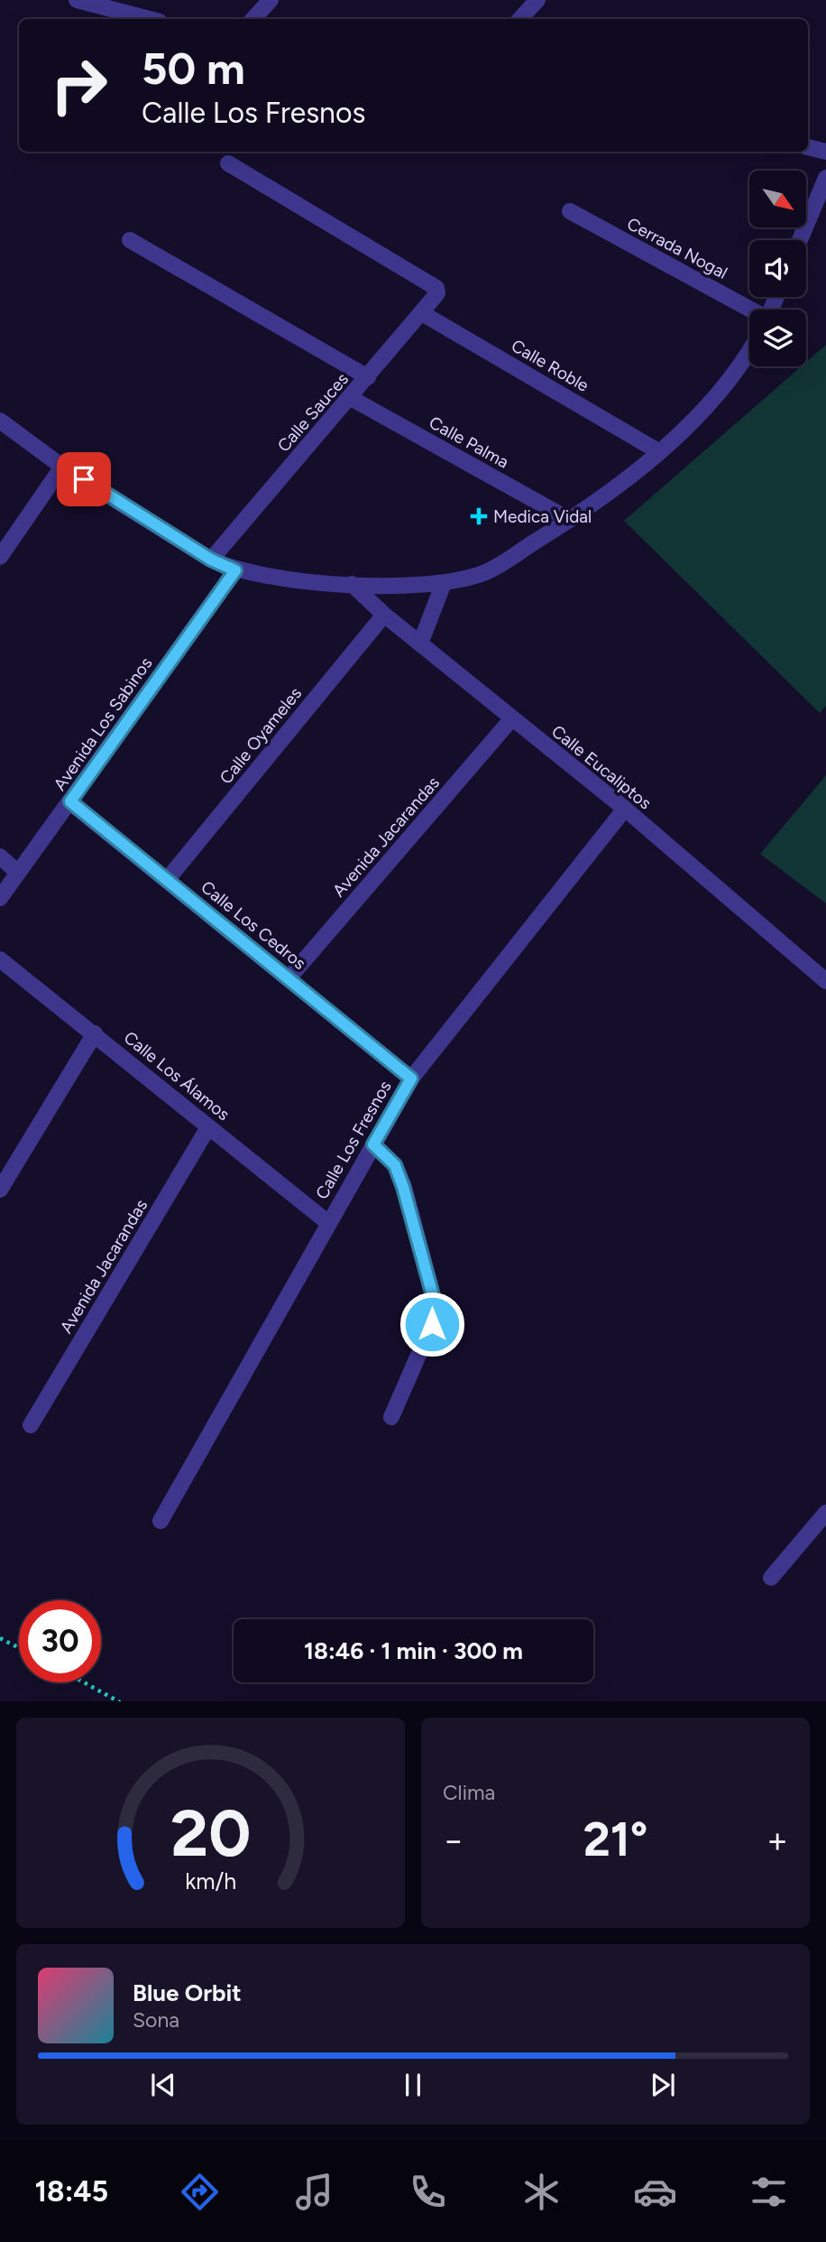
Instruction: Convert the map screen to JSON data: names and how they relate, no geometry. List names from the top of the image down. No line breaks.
{"streets":{"street":["Cerrada Nogal","Calle Roble","Calle Sauces","Calle Palma","Avenida Los Sabinos","Calle Oyameles","Calle Eucaliptos","Avenida Jacarandas","Calle Los Cedros","Calle Los Álamos","Calle Los Fresnos"]},"crossings":[["Calle Roble","Calle Sauces"],["Calle Sauces","Calle Palma"],["Avenida Los Sabinos","Calle Los Cedros"],["Calle Oyameles","Calle Eucaliptos"],["Calle Oyameles","Calle Los Cedros"],["Calle Eucaliptos","Avenida Jacarandas"],["Calle Eucaliptos","Calle Los Fresnos"],["Avenida Jacarandas","Calle Los Cedros"],["Avenida Jacarandas","Calle Los Álamos"],["Calle Los Cedros","Calle Los Fresnos"],["Calle Los Álamos","Calle Los Fresnos"]],"places":{"health":["Medica Vidal"]},"north":"bottom right","page":{"turn":["50 m","Calle Los Fresnos"],"limit":"30","trip":"18:46 · 1 min · 300 m","tile":"Clima","heat":["−","21°","+"],"song":["Blue Orbit","Sona"],"tabs":"18:45","gauge":["20","km/h"]}}
